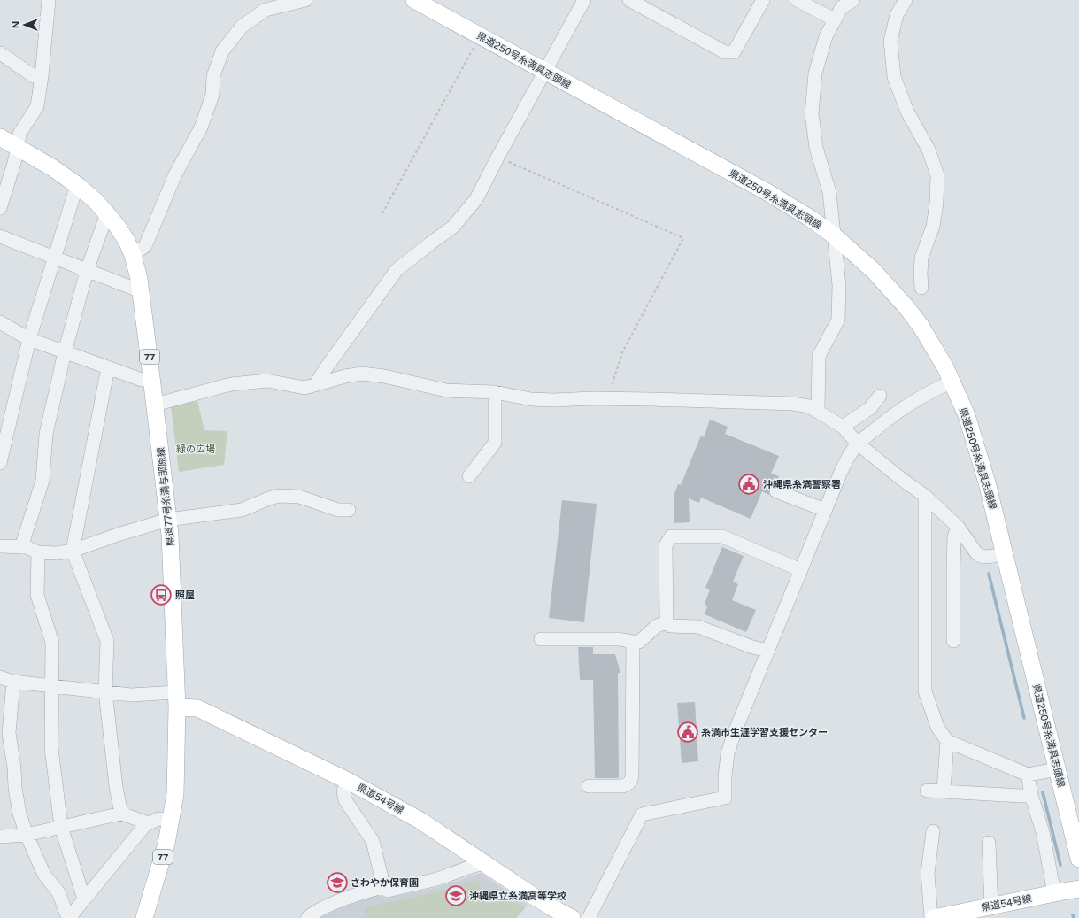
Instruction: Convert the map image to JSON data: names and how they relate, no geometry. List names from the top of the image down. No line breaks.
{"streets":{"main road":["県道250号糸満具志頭線","77","県道77号糸満与那原線","県道54号線"]},"crossings":[["県道77号糸満与那原線","県道54号線"]],"parks":["緑の広場"],"places":{"public building":["沖縄県糸満警察署","糸満市生涯学習支援センター"],"bus stop":["照屋"],"school or university":["さわやか保育園","沖縄県立糸満高等学校"]},"north":"left"}
